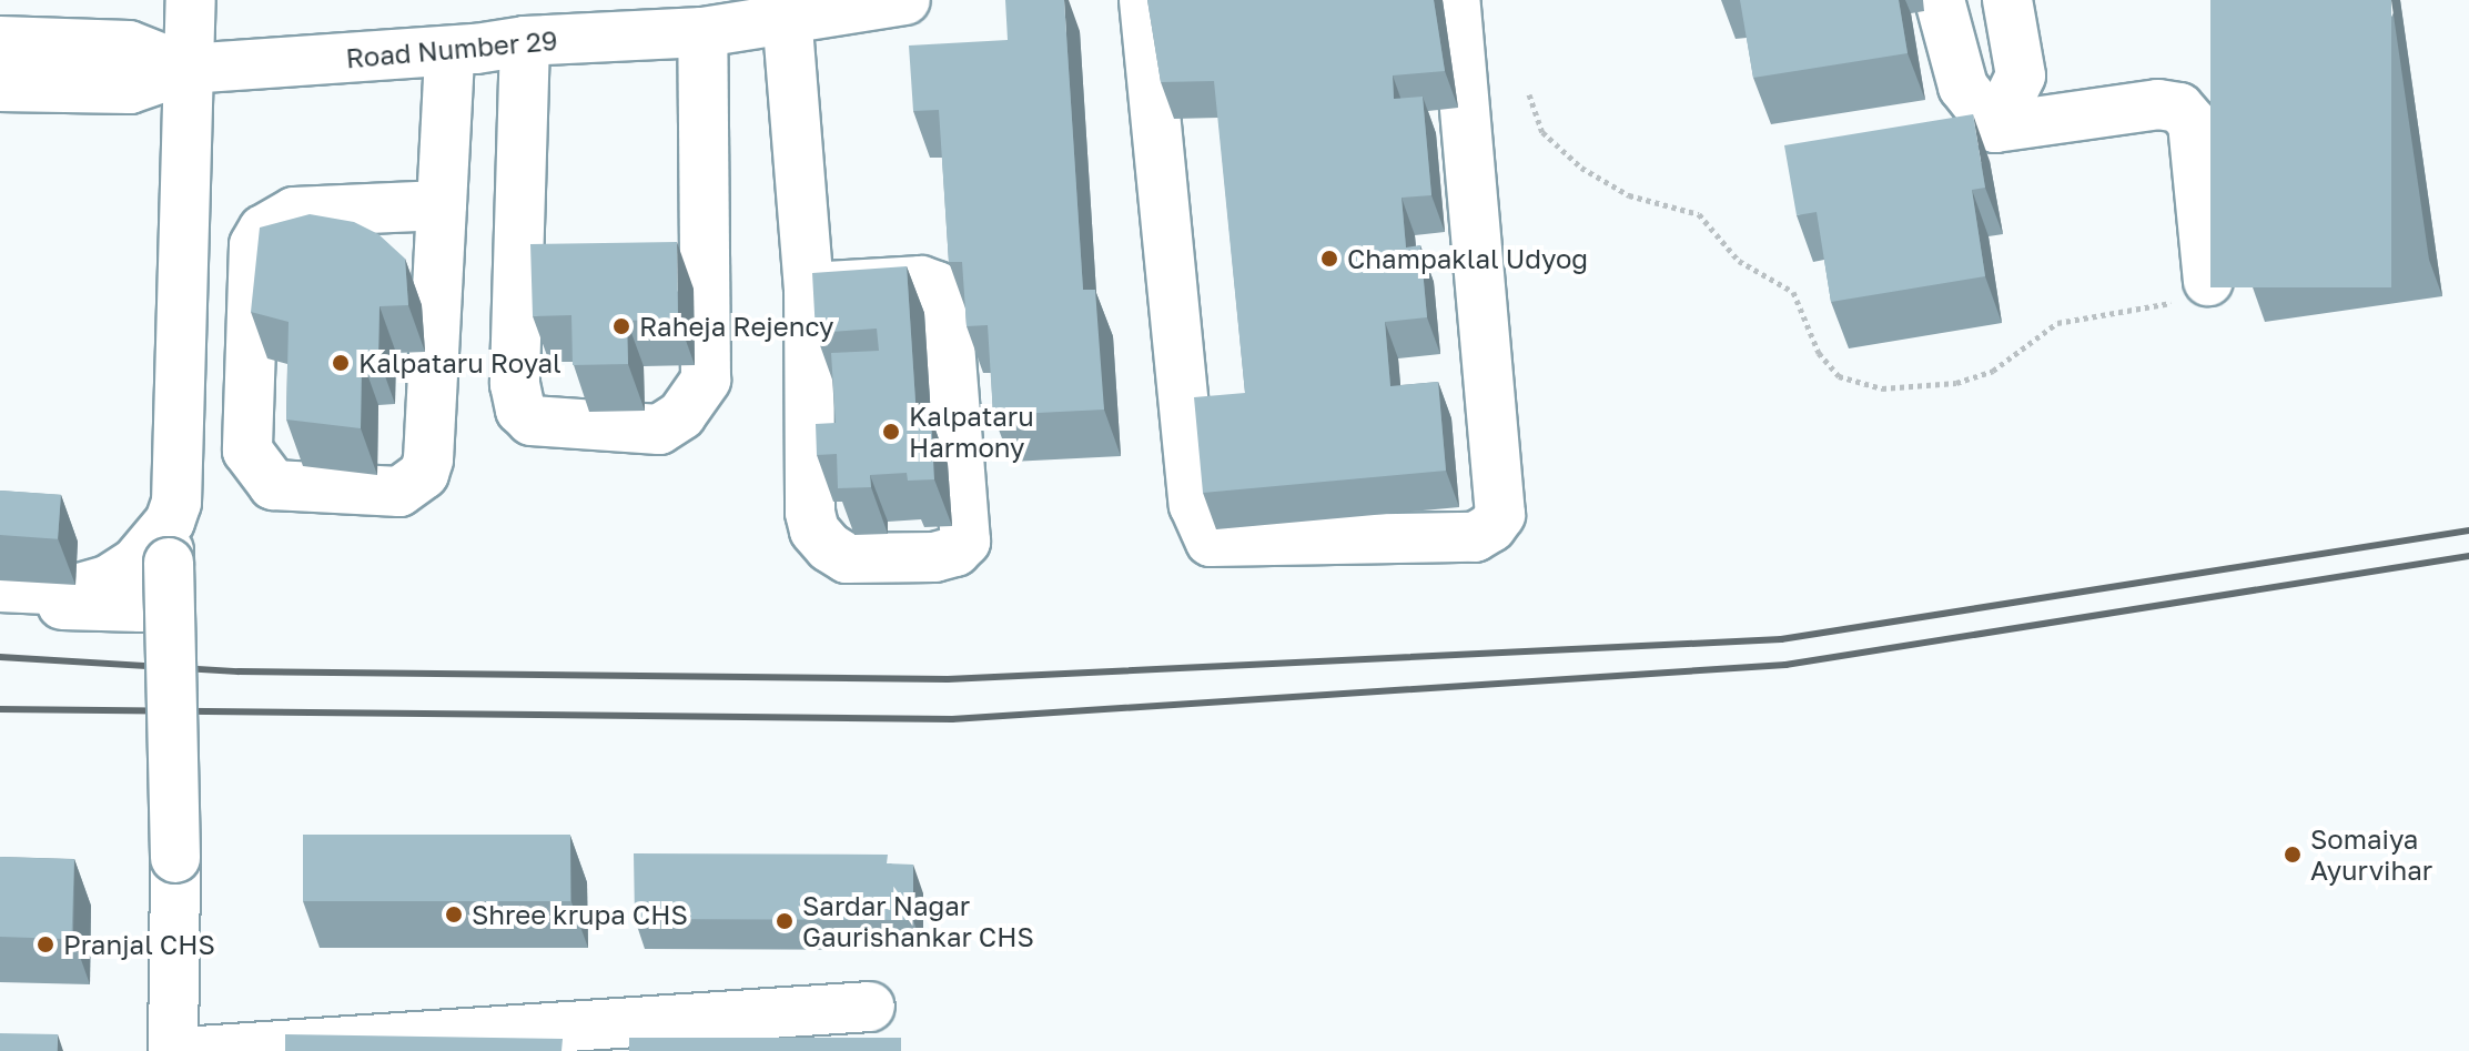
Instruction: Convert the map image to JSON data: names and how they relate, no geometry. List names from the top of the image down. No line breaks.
{"streets":{"street":["Road Number 29"]},"places":["Champaklal Udyog","Raheja Rejency","Kalpataru Royal","Kalpataru Harmony","Somaiya Ayurvihar","Shree krupa CHS","Sardar Nagar Gaurishankar CHS","Pranjal CHS"]}
